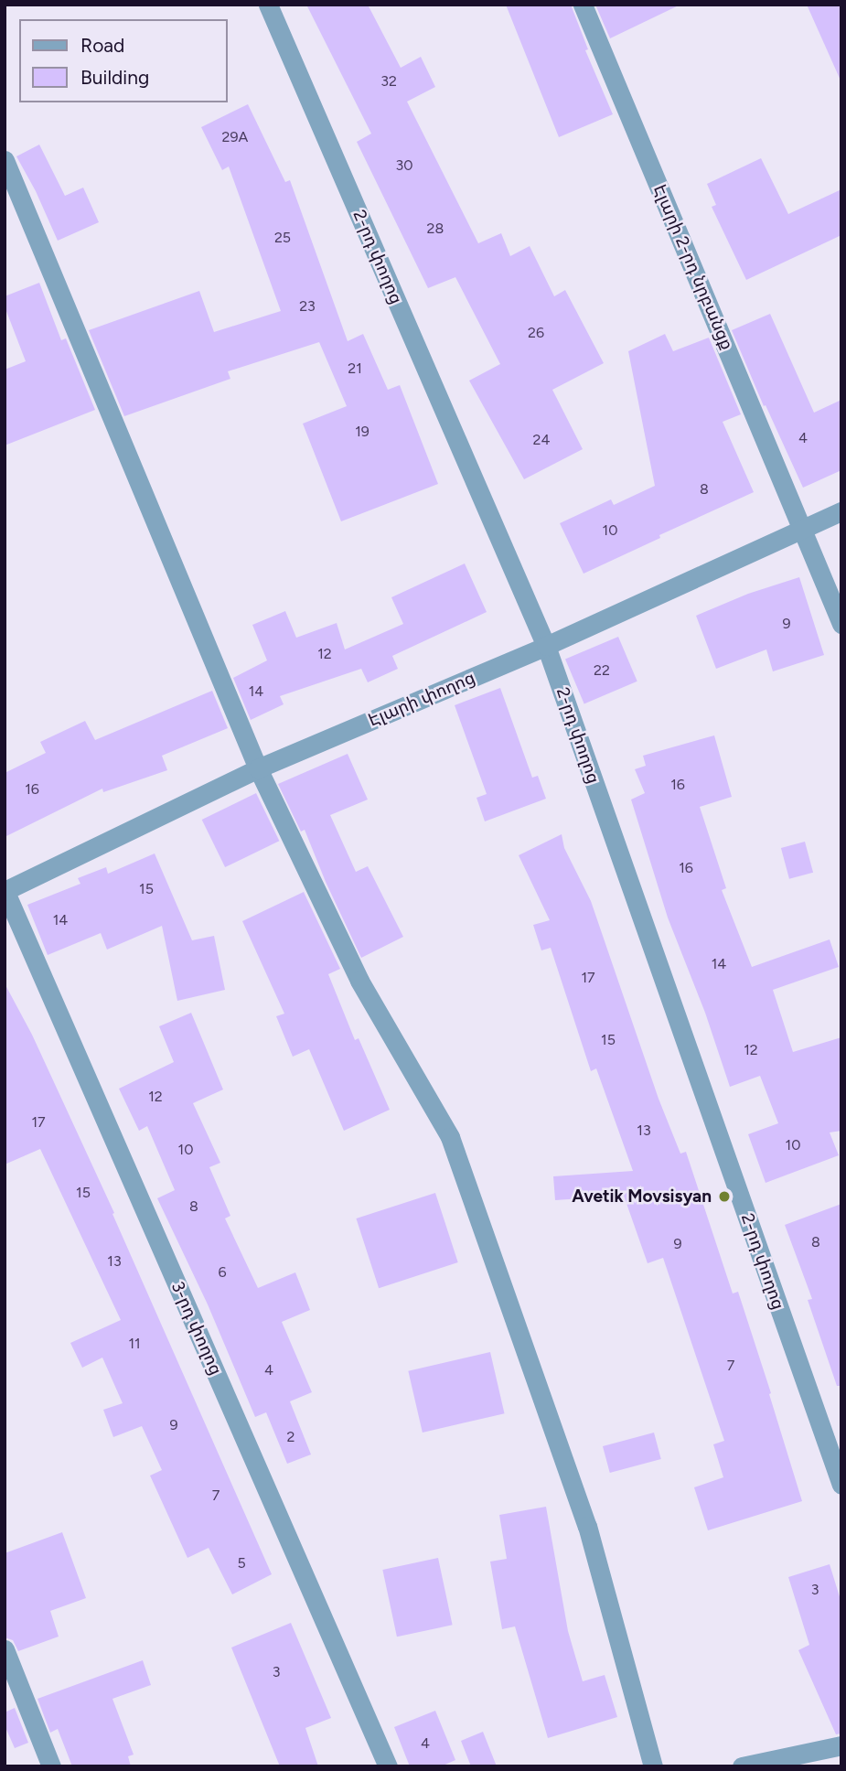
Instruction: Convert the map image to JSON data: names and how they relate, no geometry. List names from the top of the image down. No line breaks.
{"streets":{"street":["2-րդ փողոց","Էլարի 2-րդ նրբանցք","Էլարի փողոց","3-րդ փողոց"]},"crossings":[["2-րդ փողոց","Էլարի փողոց"],["Էլարի 2-րդ նրբանցք","Էլարի փողոց"],["Էլարի փողոց","3-րդ փողոց"]],"places":["Avetik Movsisyan"],"house_numbers":["32","29A","30","28","25","23","26","21","19","4","24","8","10","9","12","22","14","16","16","16","15","14","14","17","15","12","12","17","13","10","10","15","8","8","9","13","6","11","7","4","9","2","7","5","3","3","4"],"legend":["Road","Building"]}
